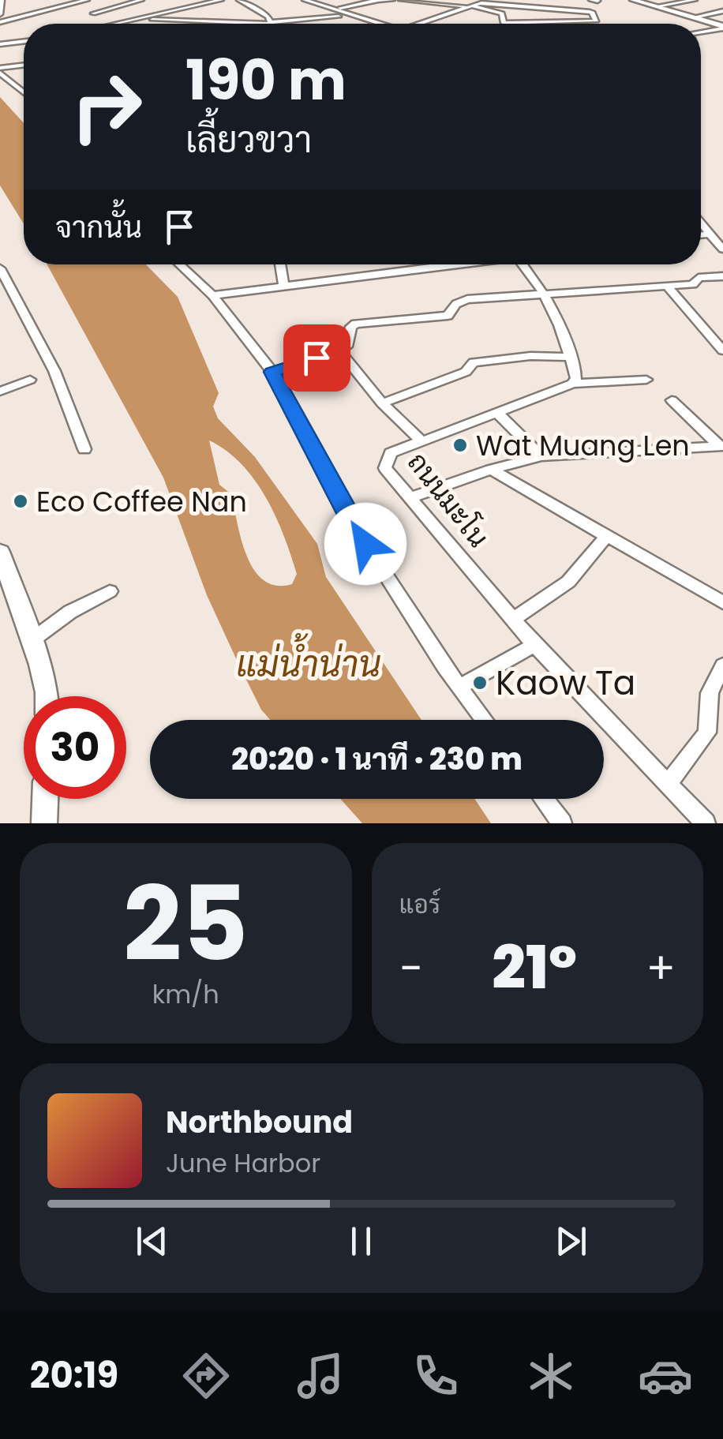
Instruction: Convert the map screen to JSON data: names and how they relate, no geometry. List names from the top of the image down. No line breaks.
{"streets":{"street":["ถนนมะโน"]},"water":["แม่น้ำน่าน"],"places":["Wat Muang Len","Eco Coffee Nan","Kaow Ta"],"page":{"turn":["190 m","เลี้ยวขวา"],"then":"จากนั้น","limit":"30","trip":"20:20 · 1 นาที · 230 m","tile":[["25","km/h"],"แอร์"],"heat":["−","21°","+"],"song":["Northbound","June Harbor"],"tabs":"20:19"}}
